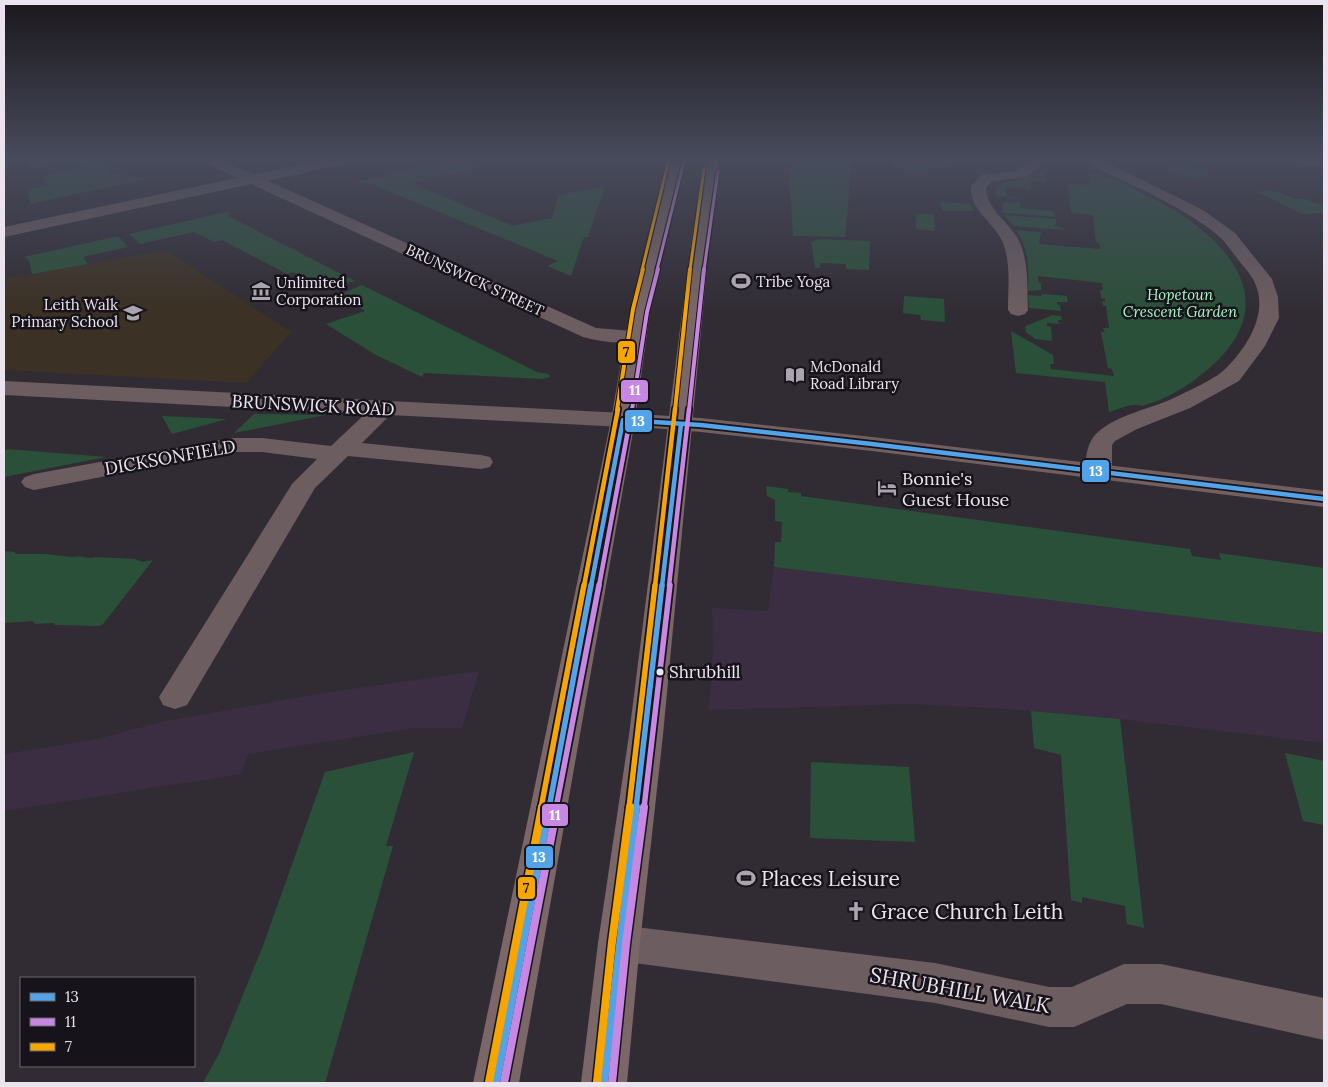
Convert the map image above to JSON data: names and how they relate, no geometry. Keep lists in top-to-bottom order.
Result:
{
  "streets": {
    "street": [
      "BRUNSWICK STREET",
      "BRUNSWICK ROAD",
      "DICKSONFIELD",
      "SHRUBHILL WALK"
    ]
  },
  "parks": ["Hopetoun Crescent Garden"],
  "places": {
    "sports": ["Tribe Yoga", "Places Leisure"],
    "museum": ["Unlimited Corporation"],
    "school or university": ["Leith Walk Primary School"],
    "library": ["McDonald Road Library"],
    "hotel": ["Bonnie's Guest House"],
    "other": ["Shrubhill"],
    "church": ["Grace Church Leith"]
  },
  "lines": ["transit line 11", "transit line 7", "transit line 13"],
  "legend": ["13", "11", "7"]
}
